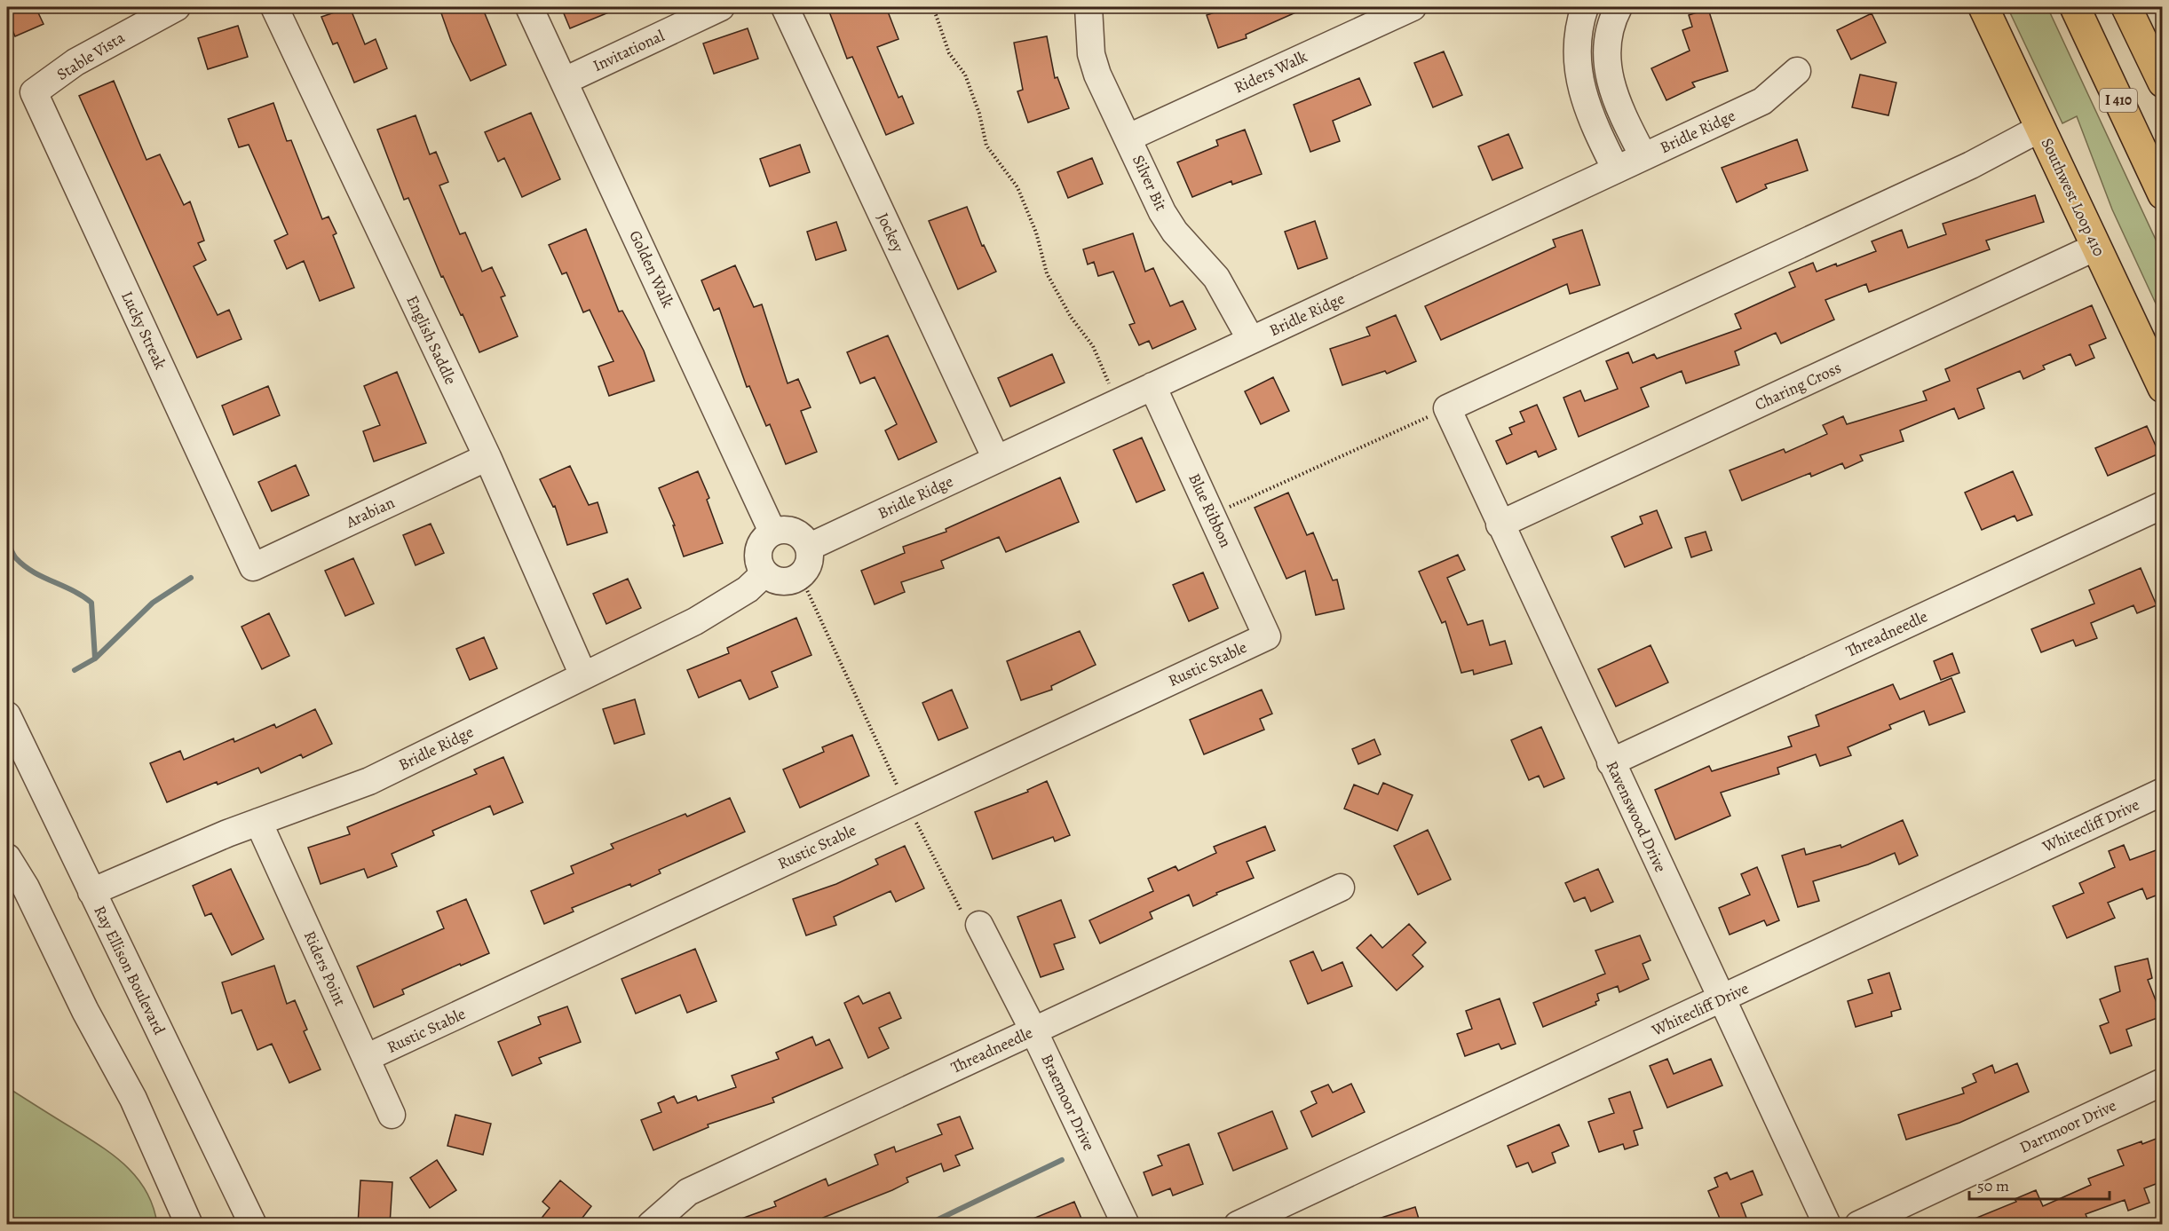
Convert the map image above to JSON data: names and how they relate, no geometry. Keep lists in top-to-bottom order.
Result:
{
  "streets": {
    "main road": ["I 410", "Southwest Loop 410"],
    "street": [
      "Invitational",
      "Stable Vista",
      "Riders Walk",
      "Bridle Ridge",
      "Silver Bit",
      "Jockey",
      "Golden Walk",
      "Lucky Streak",
      "English Saddle",
      "Charing Cross",
      "Blue Ribbon",
      "Arabian",
      "Threadneedle",
      "Rustic Stable",
      "Ravenswood Drive",
      "Whitecliff Drive",
      "Riders Point",
      "Ray Ellison Boulevard",
      "Braemoor Drive",
      "Dartmoor Drive"
    ]
  },
  "crossings": [
    ["Invitational", "Golden Walk"],
    ["Stable Vista", "Lucky Streak"],
    ["Riders Walk", "Silver Bit"],
    ["Bridle Ridge", "Silver Bit"],
    ["Bridle Ridge", "Jockey"],
    ["Bridle Ridge", "Golden Walk"],
    ["Bridle Ridge", "English Saddle"],
    ["Bridle Ridge", "Blue Ribbon"],
    ["Bridle Ridge", "Riders Point"],
    ["Bridle Ridge", "Ray Ellison Boulevard"],
    ["Southwest Loop 410", "Charing Cross"],
    ["Lucky Streak", "Arabian"],
    ["English Saddle", "Arabian"],
    ["Charing Cross", "Ravenswood Drive"],
    ["Blue Ribbon", "Rustic Stable"],
    ["Threadneedle", "Ravenswood Drive"],
    ["Threadneedle", "Braemoor Drive"],
    ["Rustic Stable", "Riders Point"],
    ["Ravenswood Drive", "Whitecliff Drive"]
  ],
  "scale_bar": "50 m"
}
